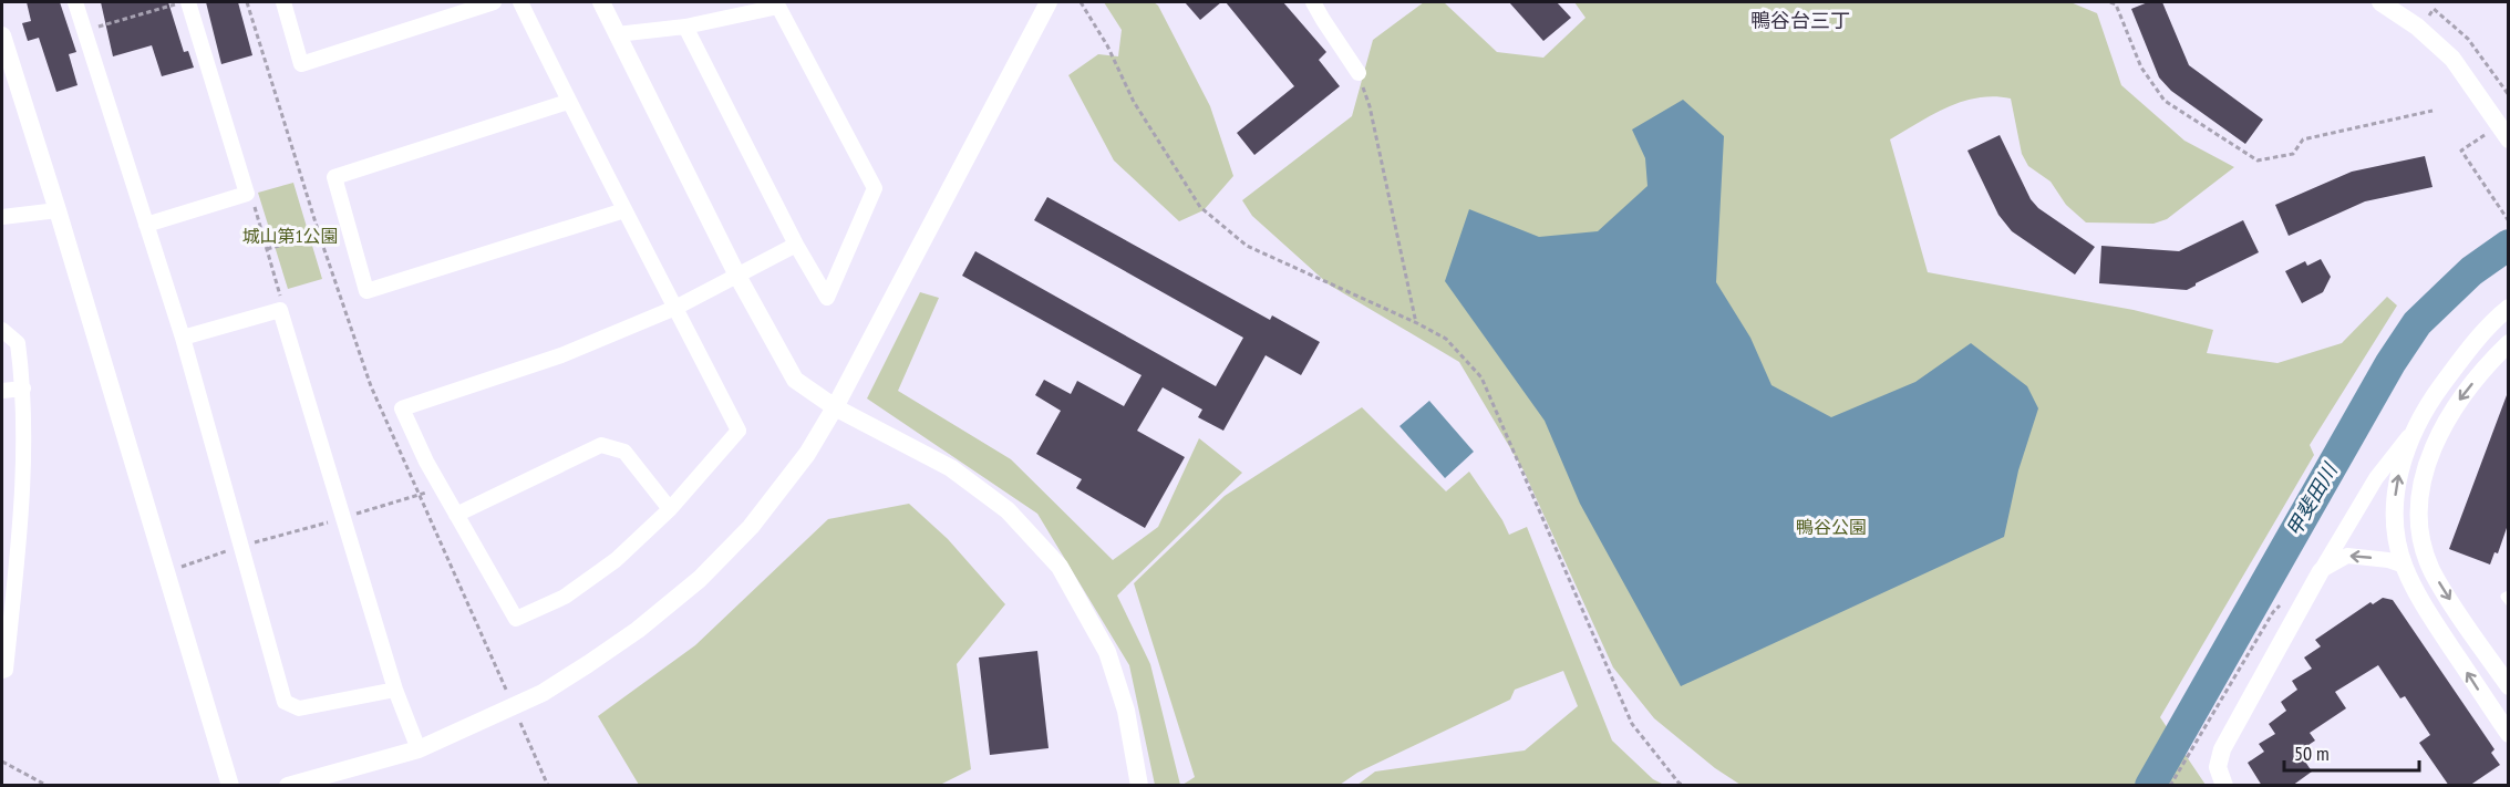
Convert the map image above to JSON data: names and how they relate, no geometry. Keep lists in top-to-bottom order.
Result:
{
  "districts": ["鴨谷台三丁"],
  "water": ["甲斐田川"],
  "parks": ["城山第1公園", "鴨谷公園"],
  "scale_bar": "50 m"
}
